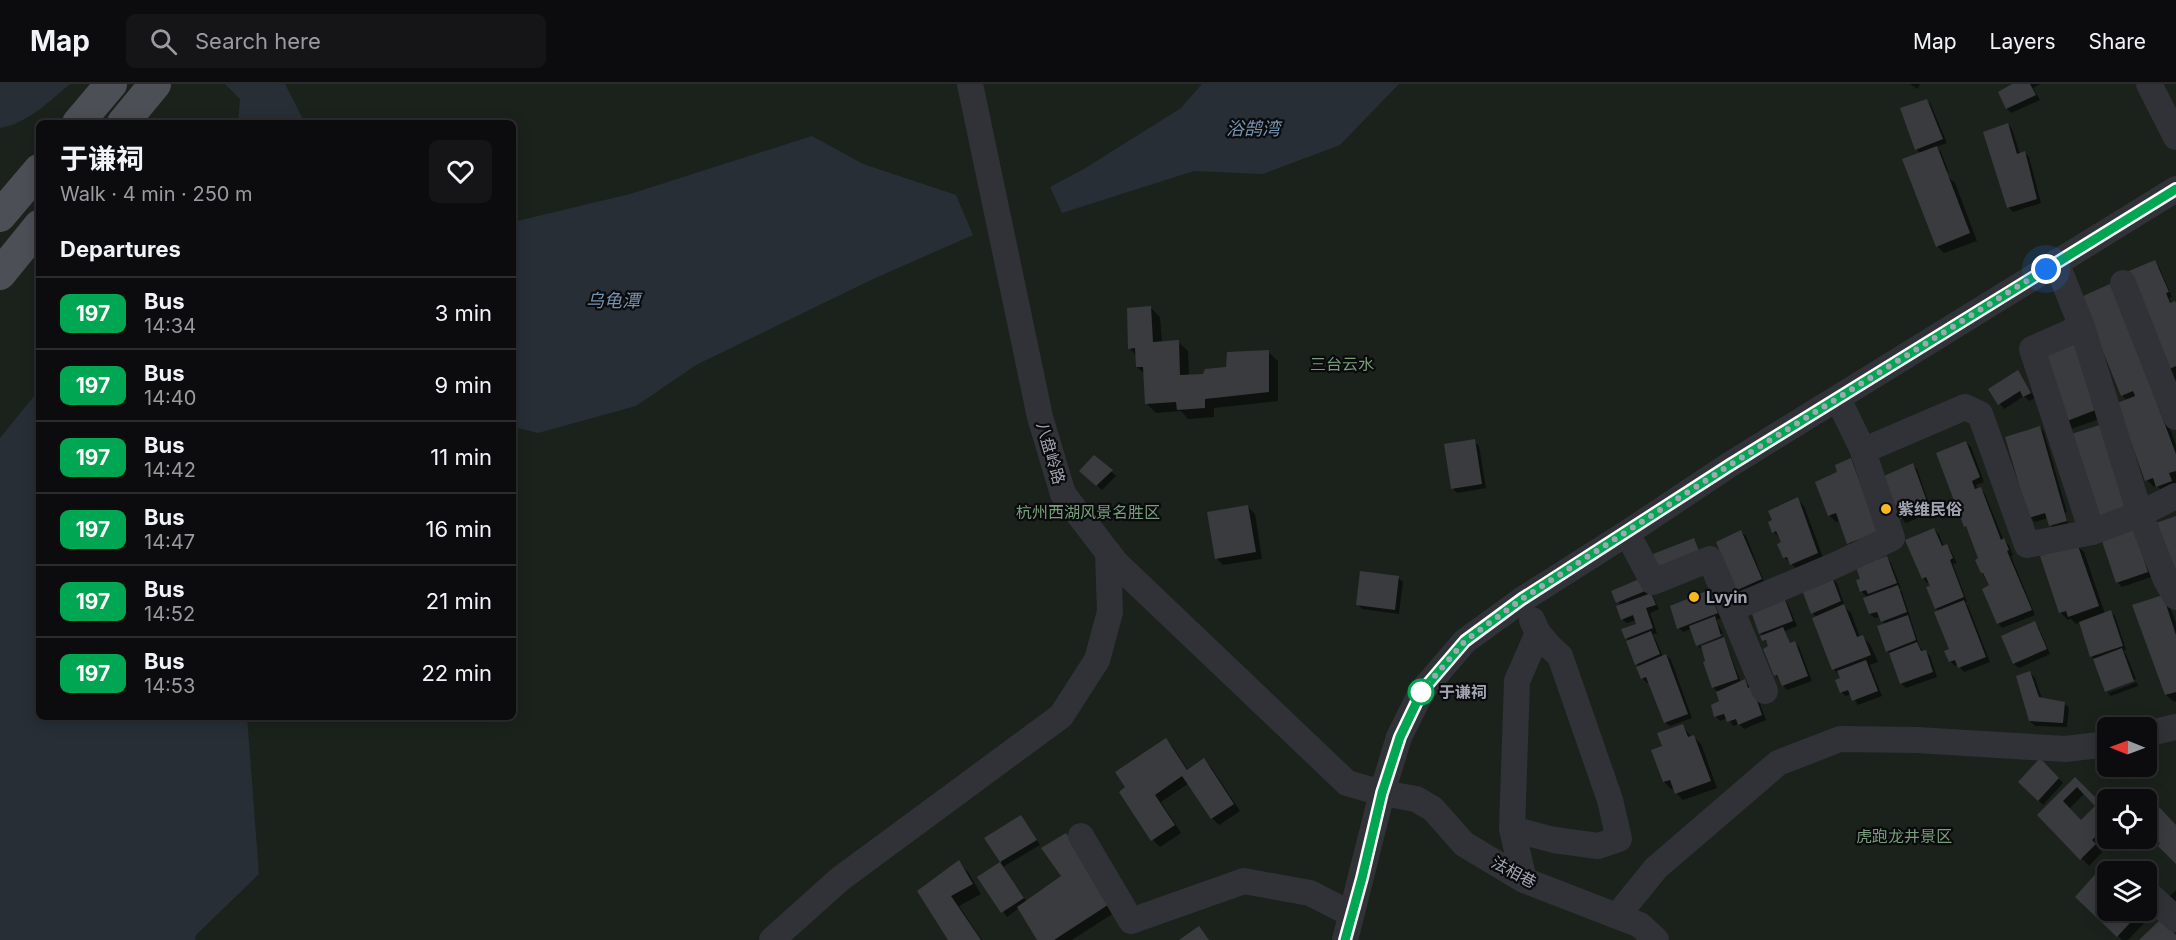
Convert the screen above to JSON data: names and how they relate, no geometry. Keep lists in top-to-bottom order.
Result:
{
  "streets": {
    "street": ["八盘岭路", "法相巷"]
  },
  "crossings": [
    ["八盘岭路", "法相巷"]
  ],
  "water": ["浴鹄湾", "乌龟潭"],
  "parks": ["三台云水", "杭州西湖风景名胜区", "虎跑龙井景区"],
  "places": ["紫维民俗", "Lvyin", "于谦祠"],
  "lines": ["bus line 197"],
  "north": "left",
  "page": {
    "header": "Map",
    "search": "Search here",
    "nav": ["Map", "Layers", "Share"],
    "heading": [
      ["于谦祠", "Walk · 4 min · 250 m"],
      "Departures"
    ],
    "list": [
      {
        "mark": "197",
        "name": "Bus",
        "note": "14:34",
        "value": "3 min"
      },
      {
        "mark": "197",
        "name": "Bus",
        "note": "14:40",
        "value": "9 min"
      },
      {
        "mark": "197",
        "name": "Bus",
        "note": "14:42",
        "value": "11 min"
      },
      {
        "mark": "197",
        "name": "Bus",
        "note": "14:47",
        "value": "16 min"
      },
      {
        "mark": "197",
        "name": "Bus",
        "note": "14:52",
        "value": "21 min"
      },
      {
        "mark": "197",
        "name": "Bus",
        "note": "14:53",
        "value": "22 min"
      }
    ]
  }
}
